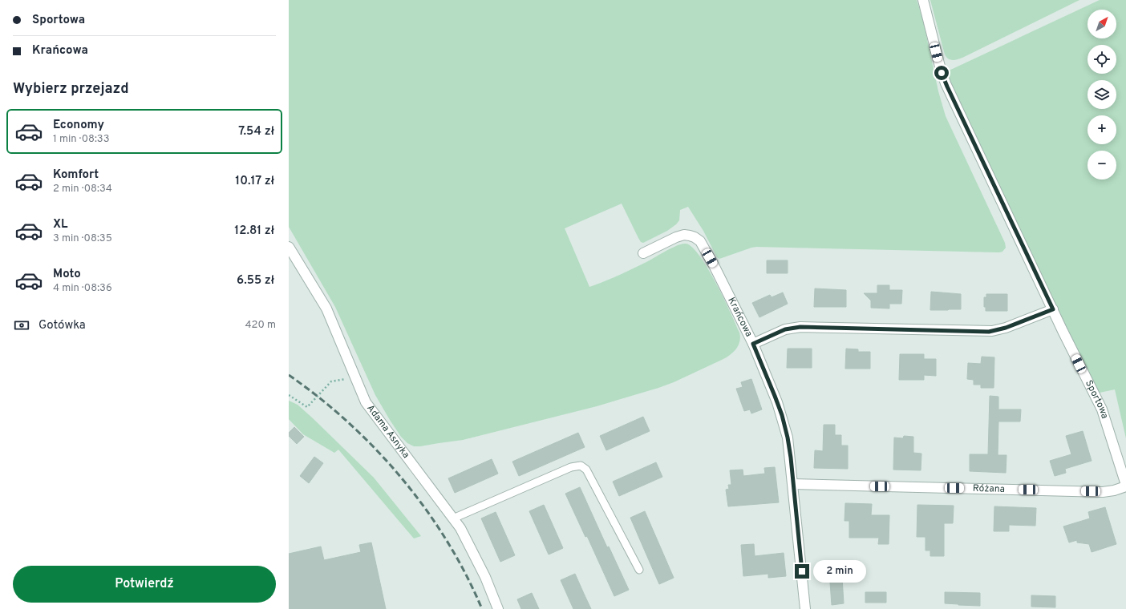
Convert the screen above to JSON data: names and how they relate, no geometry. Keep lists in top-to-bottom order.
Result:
{
  "streets": {
    "street": [
      "Krańcowa",
      "Sportowa",
      "Adama Asnyka",
      "Różana"
    ]
  },
  "crossings": [
    ["Krańcowa", "Różana"],
    ["Sportowa", "Różana"]
  ],
  "north": "top right",
  "page": {
    "banner": ["Sportowa", "Krańcowa"],
    "map_buttons": ["+", "−"],
    "heading": "Wybierz przejazd",
    "list": [
      {
        "name": "Economy",
        "note": "1 min · 08:33",
        "value": "7.54 zł"
      },
      {
        "name": "Komfort",
        "note": "2 min · 08:34",
        "value": "10.17 zł"
      },
      {
        "name": "XL",
        "note": "3 min · 08:35",
        "value": "12.81 zł"
      },
      {
        "name": "Moto",
        "note": "4 min · 08:36",
        "value": "6.55 zł"
      }
    ],
    "pay": ["Gotówka", "420 m"],
    "buttons": "Potwierdź",
    "bubble": "2 min"
  }
}
